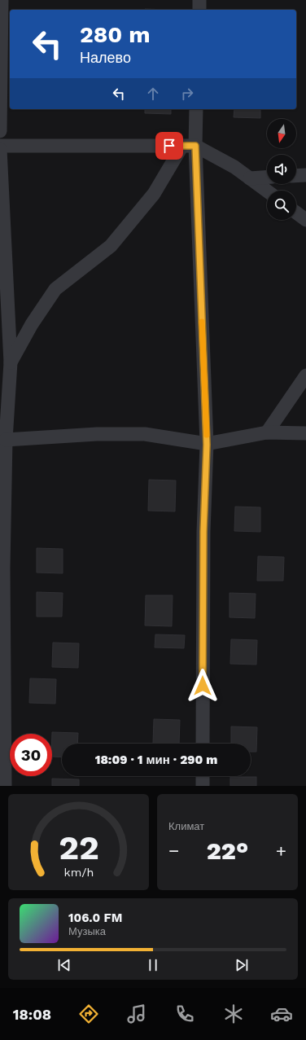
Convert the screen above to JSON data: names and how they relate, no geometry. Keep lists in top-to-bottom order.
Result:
{
  "north": "bottom",
  "page": {
    "turn": ["280 m", "Налево"],
    "limit": "30",
    "trip": "18:09 · 1 мин · 290 m",
    "tile": "Климат",
    "heat": ["−", "22°", "+"],
    "song": ["106.0 FM", "Музыка"],
    "tabs": "18:08",
    "gauge": ["22", "km/h"]
  }
}
